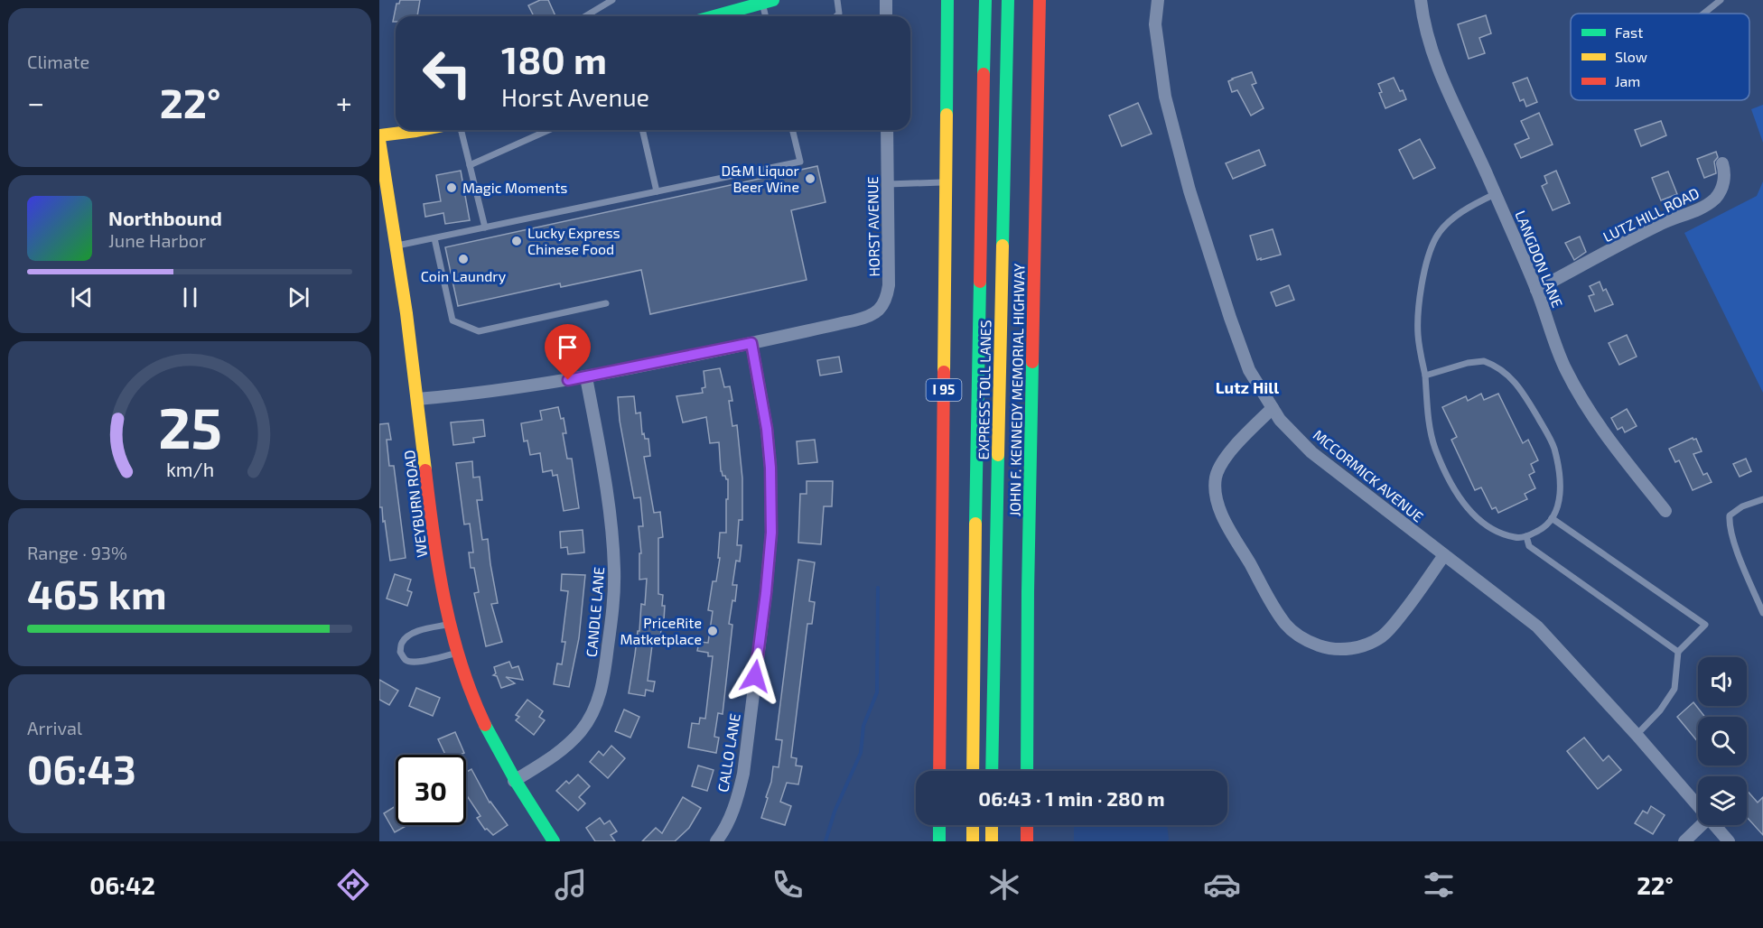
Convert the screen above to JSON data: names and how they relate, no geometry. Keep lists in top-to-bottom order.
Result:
{
  "streets": {
    "main road": [
      "I 95",
      "EXPRESS TOLL LANES",
      "JOHN F. KENNEDY MEMORIAL HIGHWAY",
      "WEYBURN ROAD"
    ],
    "street": [
      "LUTZ HILL ROAD",
      "HORST AVENUE",
      "LANGDON LANE",
      "MCCORMICK AVENUE",
      "CANDLE LANE",
      "CALLO LANE"
    ]
  },
  "crossings": [
    ["LUTZ HILL ROAD", "LANGDON LANE"],
    ["HORST AVENUE", "WEYBURN ROAD"],
    ["HORST AVENUE", "CANDLE LANE"],
    ["HORST AVENUE", "CALLO LANE"],
    ["WEYBURN ROAD", "CANDLE LANE"]
  ],
  "districts": ["Lutz Hill"],
  "places": [
    "D&M Liquor Beer Wine",
    "Magic Moments",
    "Lucky Express Chinese Food",
    "Coin Laundry",
    "PriceRite Matketplace"
  ],
  "legend": ["Fast", "Slow", "Jam"],
  "page": {
    "tile": [
      "Climate",
      ["Range · 93%", "465 km"],
      ["Arrival", "06:43"]
    ],
    "turn": ["180 m", "Horst Avenue"],
    "heat": ["−", "22°", "+"],
    "song": ["Northbound", "June Harbor"],
    "limit": "30",
    "trip": "06:43 · 1 min · 280 m",
    "tabs": ["06:42", "22°"],
    "gauge": ["25", "km/h"]
  }
}
